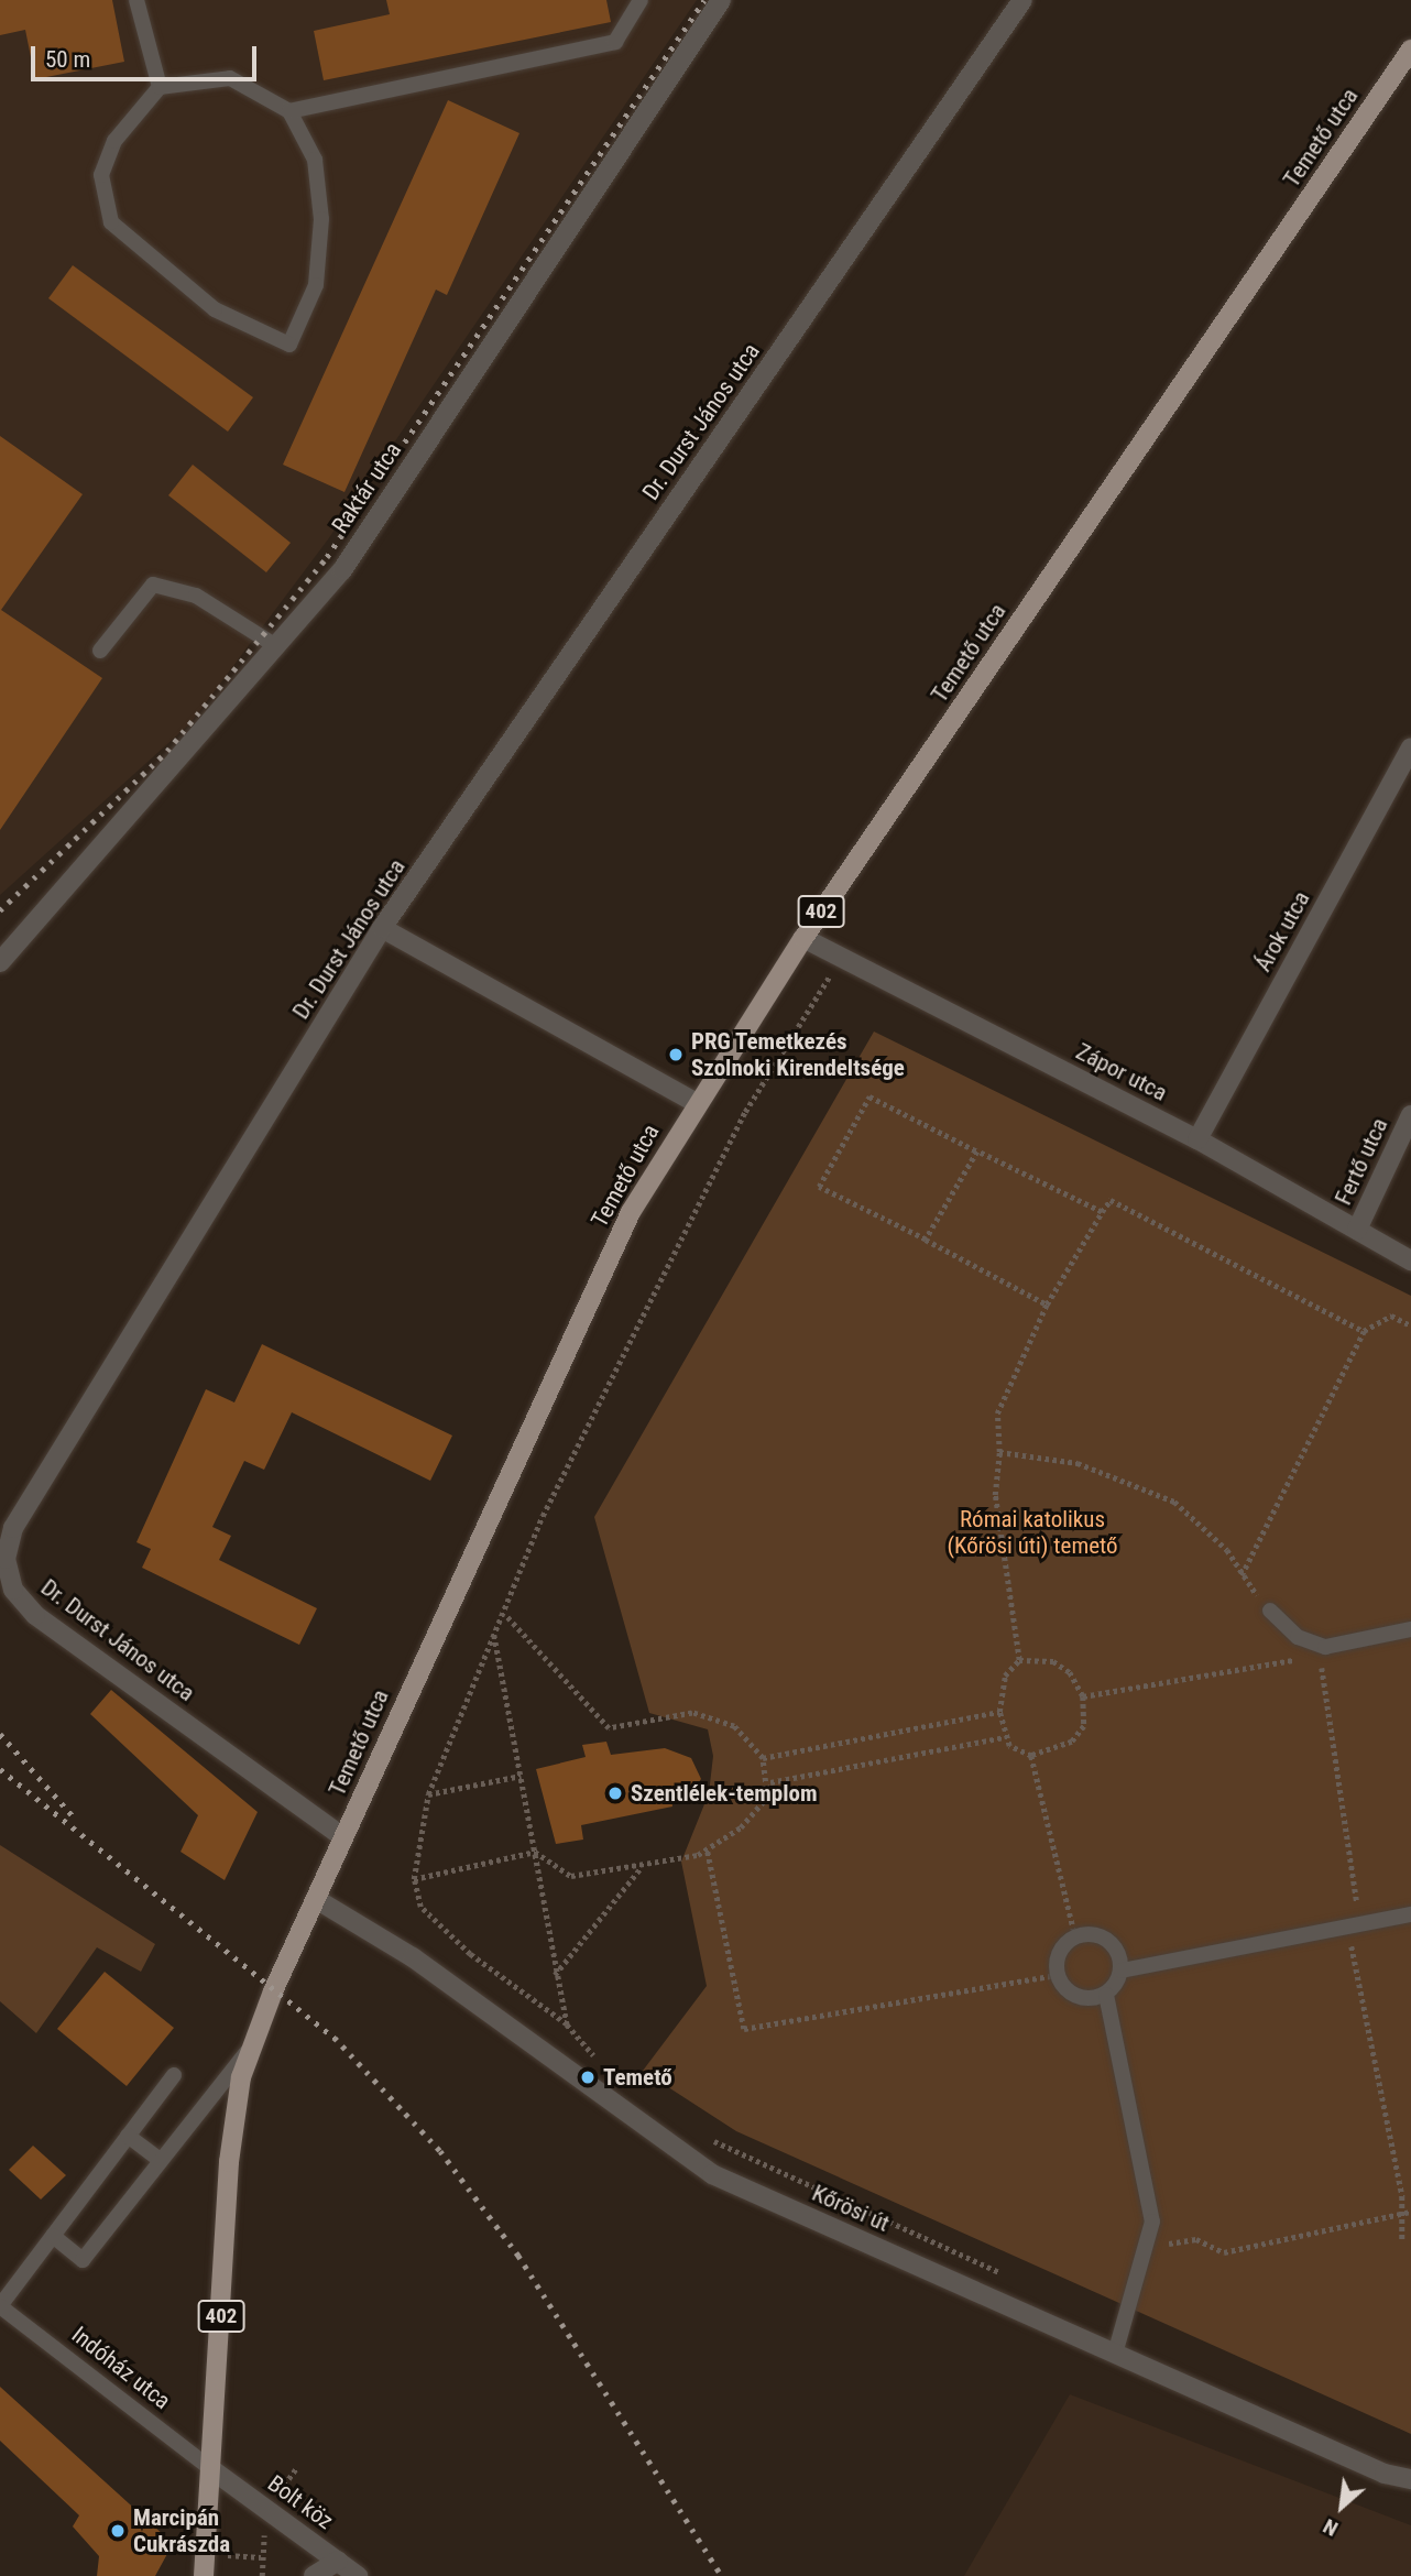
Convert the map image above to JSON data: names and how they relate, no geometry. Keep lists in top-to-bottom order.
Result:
{
  "streets": {
    "main road": ["Temető utca", "402"],
    "street": [
      "Dr. Durst János utca",
      "Raktár utca",
      "Árok utca",
      "Zápor utca",
      "Fertő utca",
      "Kőrösi út",
      "Bolt köz"
    ],
    "lane": ["Indóház utca"]
  },
  "crossings": [
    ["Temető utca", "Dr. Durst János utca"],
    ["Temető utca", "402"],
    ["Temető utca", "Zápor utca"],
    ["Temető utca", "Kőrösi út"],
    ["Temető utca", "Indóház utca"],
    ["Temető utca", "Bolt köz"],
    ["402", "Indóház utca"],
    ["402", "Bolt köz"],
    ["Árok utca", "Zápor utca"],
    ["Zápor utca", "Fertő utca"],
    ["Indóház utca", "Bolt köz"]
  ],
  "parks": ["Római katolikus (Kőrösi úti) temető"],
  "places": [
    "PRG Temetkezés Szolnoki Kirendeltsége",
    "Szentlélek-templom",
    "Temető",
    "Marcipán Cukrászda"
  ],
  "scale_bar": "50 m",
  "north": "bottom left"
}
